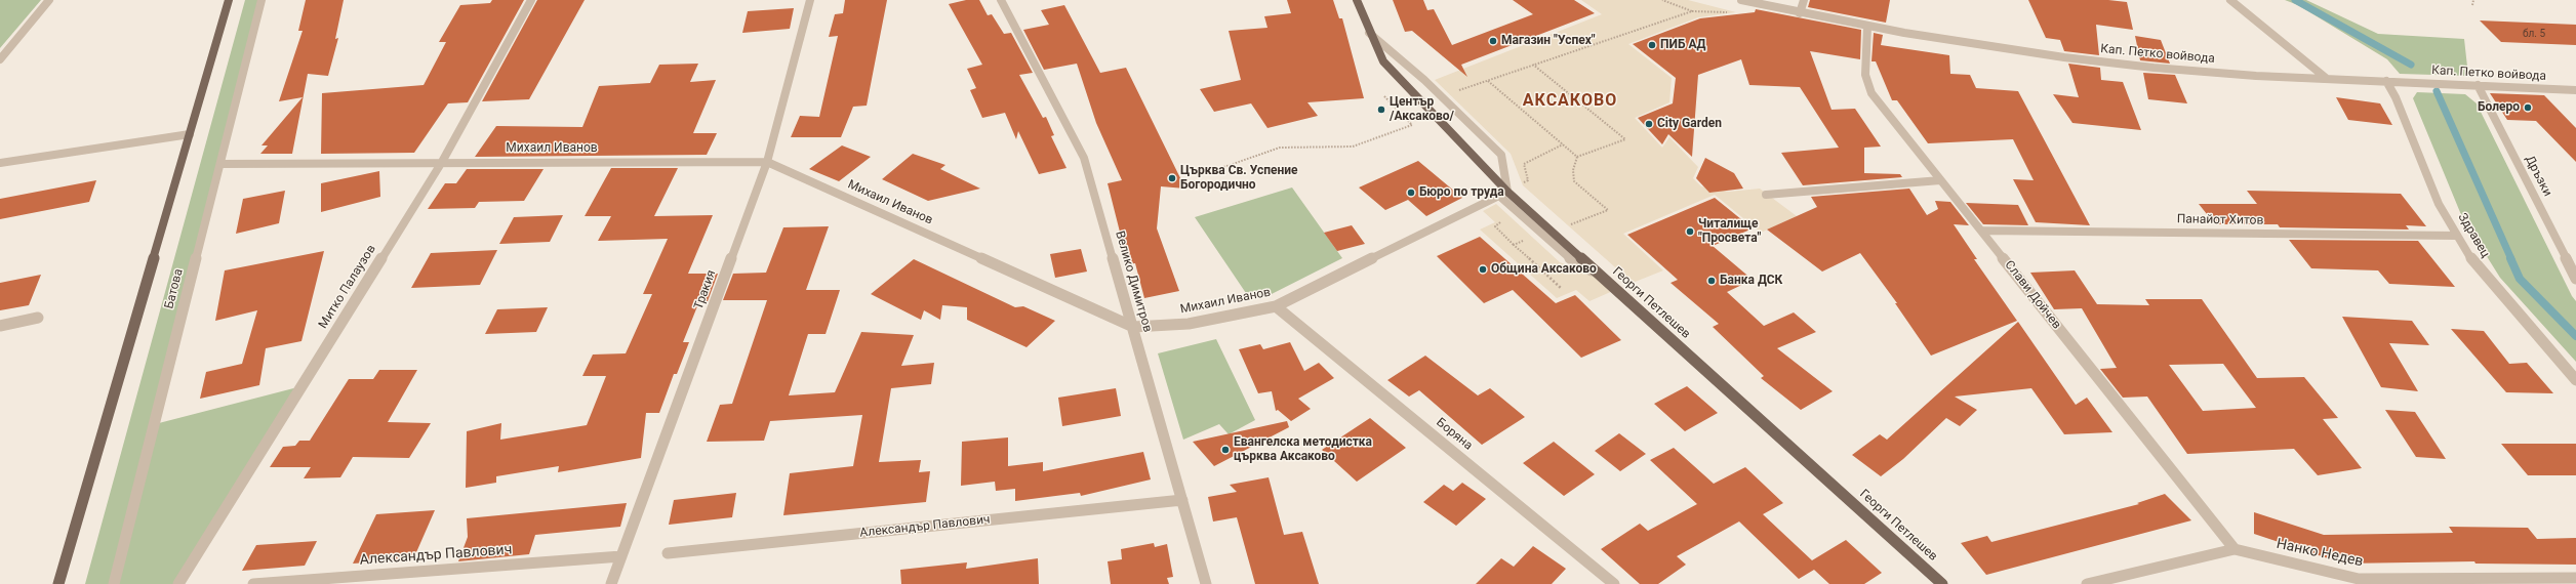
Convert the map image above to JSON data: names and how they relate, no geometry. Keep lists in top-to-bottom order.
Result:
{
  "streets": {
    "main road": ["Георги Петлешев"],
    "street": [
      "Кап. Петко войвода",
      "Михаил Иванов",
      "Дръзки",
      "Панайот Хитов",
      "Здравец",
      "Велико Димитров",
      "Митко Палаузов",
      "Батова",
      "Тракия",
      "Слави Дойчев",
      "Боряна",
      "Александър Павлович",
      "Нанко Недев"
    ]
  },
  "crossings": [
    ["Кап. Петко войвода", "Дръзки"],
    ["Кап. Петко войвода", "Здравец"],
    ["Кап. Петко войвода", "Слави Дойчев"],
    ["Михаил Иванов", "Велико Димитров"],
    ["Михаил Иванов", "Митко Палаузов"],
    ["Михаил Иванов", "Батова"],
    ["Михаил Иванов", "Тракия"],
    ["Михаил Иванов", "Георги Петлешев"],
    ["Михаил Иванов", "Боряна"],
    ["Панайот Хитов", "Здравец"],
    ["Панайот Хитов", "Слави Дойчев"],
    ["Велико Димитров", "Александър Павлович"],
    ["Тракия", "Александър Павлович"],
    ["Слави Дойчев", "Нанко Недев"]
  ],
  "districts": ["АКСАКОВО"],
  "places": [
    "Магазин \"Успех\"",
    "ПИБ АД",
    "Болеро",
    "Център /Аксаково/",
    "City Garden",
    "Църква Св. Успение Богородично",
    "Бюро по труда",
    "Читалище \"Просвета\"",
    "Община Аксаково",
    "Банка ДСК",
    "Евангелска методистка църква Аксаково"
  ],
  "house_numbers": ["бл. 5"]
}
